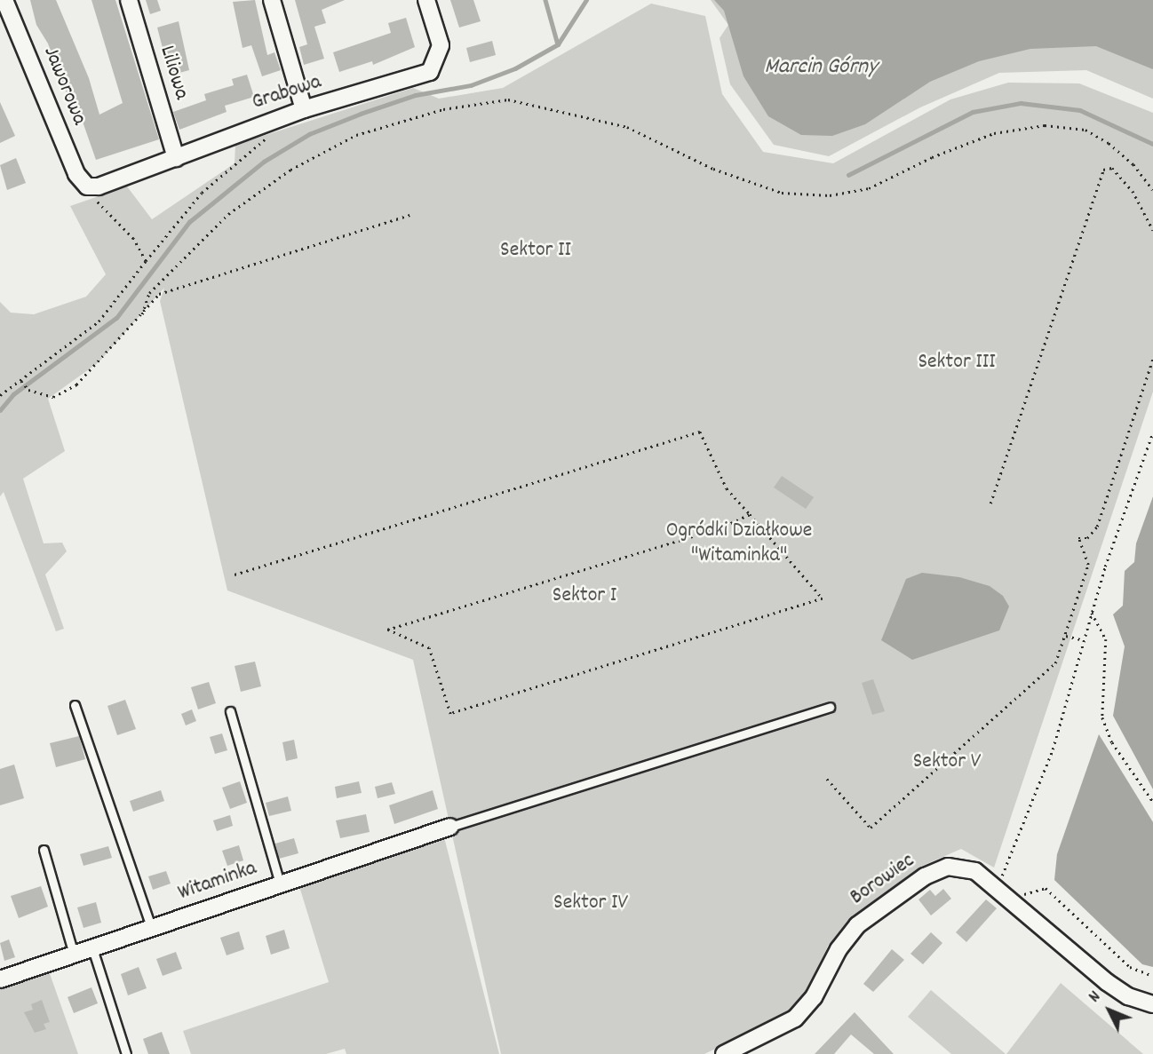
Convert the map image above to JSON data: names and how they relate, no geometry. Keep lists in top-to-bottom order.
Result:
{
  "streets": {
    "street": [
      "Liliowa",
      "Jaworowa",
      "Grabowa",
      "Borowiec",
      "Witaminka"
    ]
  },
  "crossings": [
    ["Liliowa", "Grabowa"],
    ["Jaworowa", "Grabowa"]
  ],
  "water": ["Marcin Górny"],
  "parks": [
    "Sektor II",
    "Sektor III",
    "Ogródki Działkowe \"Witaminka\"",
    "Sektor I",
    "Sektor V",
    "Sektor IV"
  ],
  "north": "top left"
}
